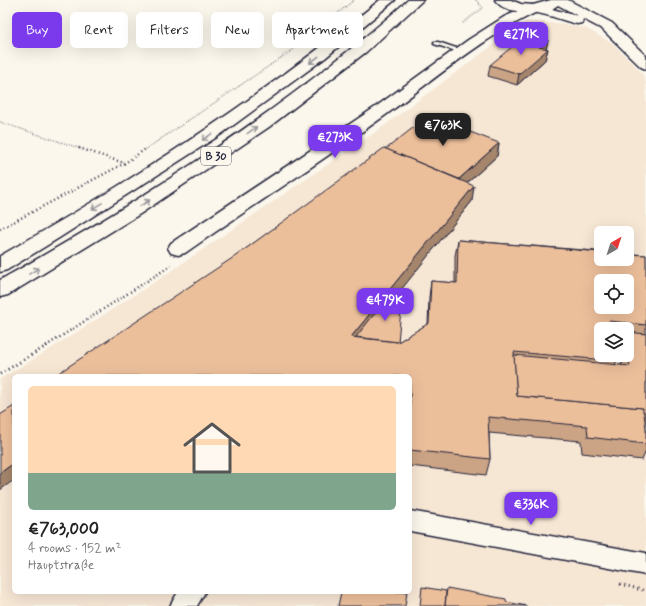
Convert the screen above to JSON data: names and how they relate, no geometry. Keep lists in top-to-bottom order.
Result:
{
  "streets": {
    "main road": ["B 30"]
  },
  "north": "top right",
  "page": {
    "chip": [
      "Buy",
      "Rent",
      "Filters",
      "New",
      "Apartment"
    ],
    "price": [
      "€271K",
      "€763K",
      "€273K",
      "€479K",
      "€336K"
    ],
    "list": [
      {
        "name": "€763,000",
        "note": "4 rooms · 152 m² · Hauptstraße"
      }
    ]
  }
}
